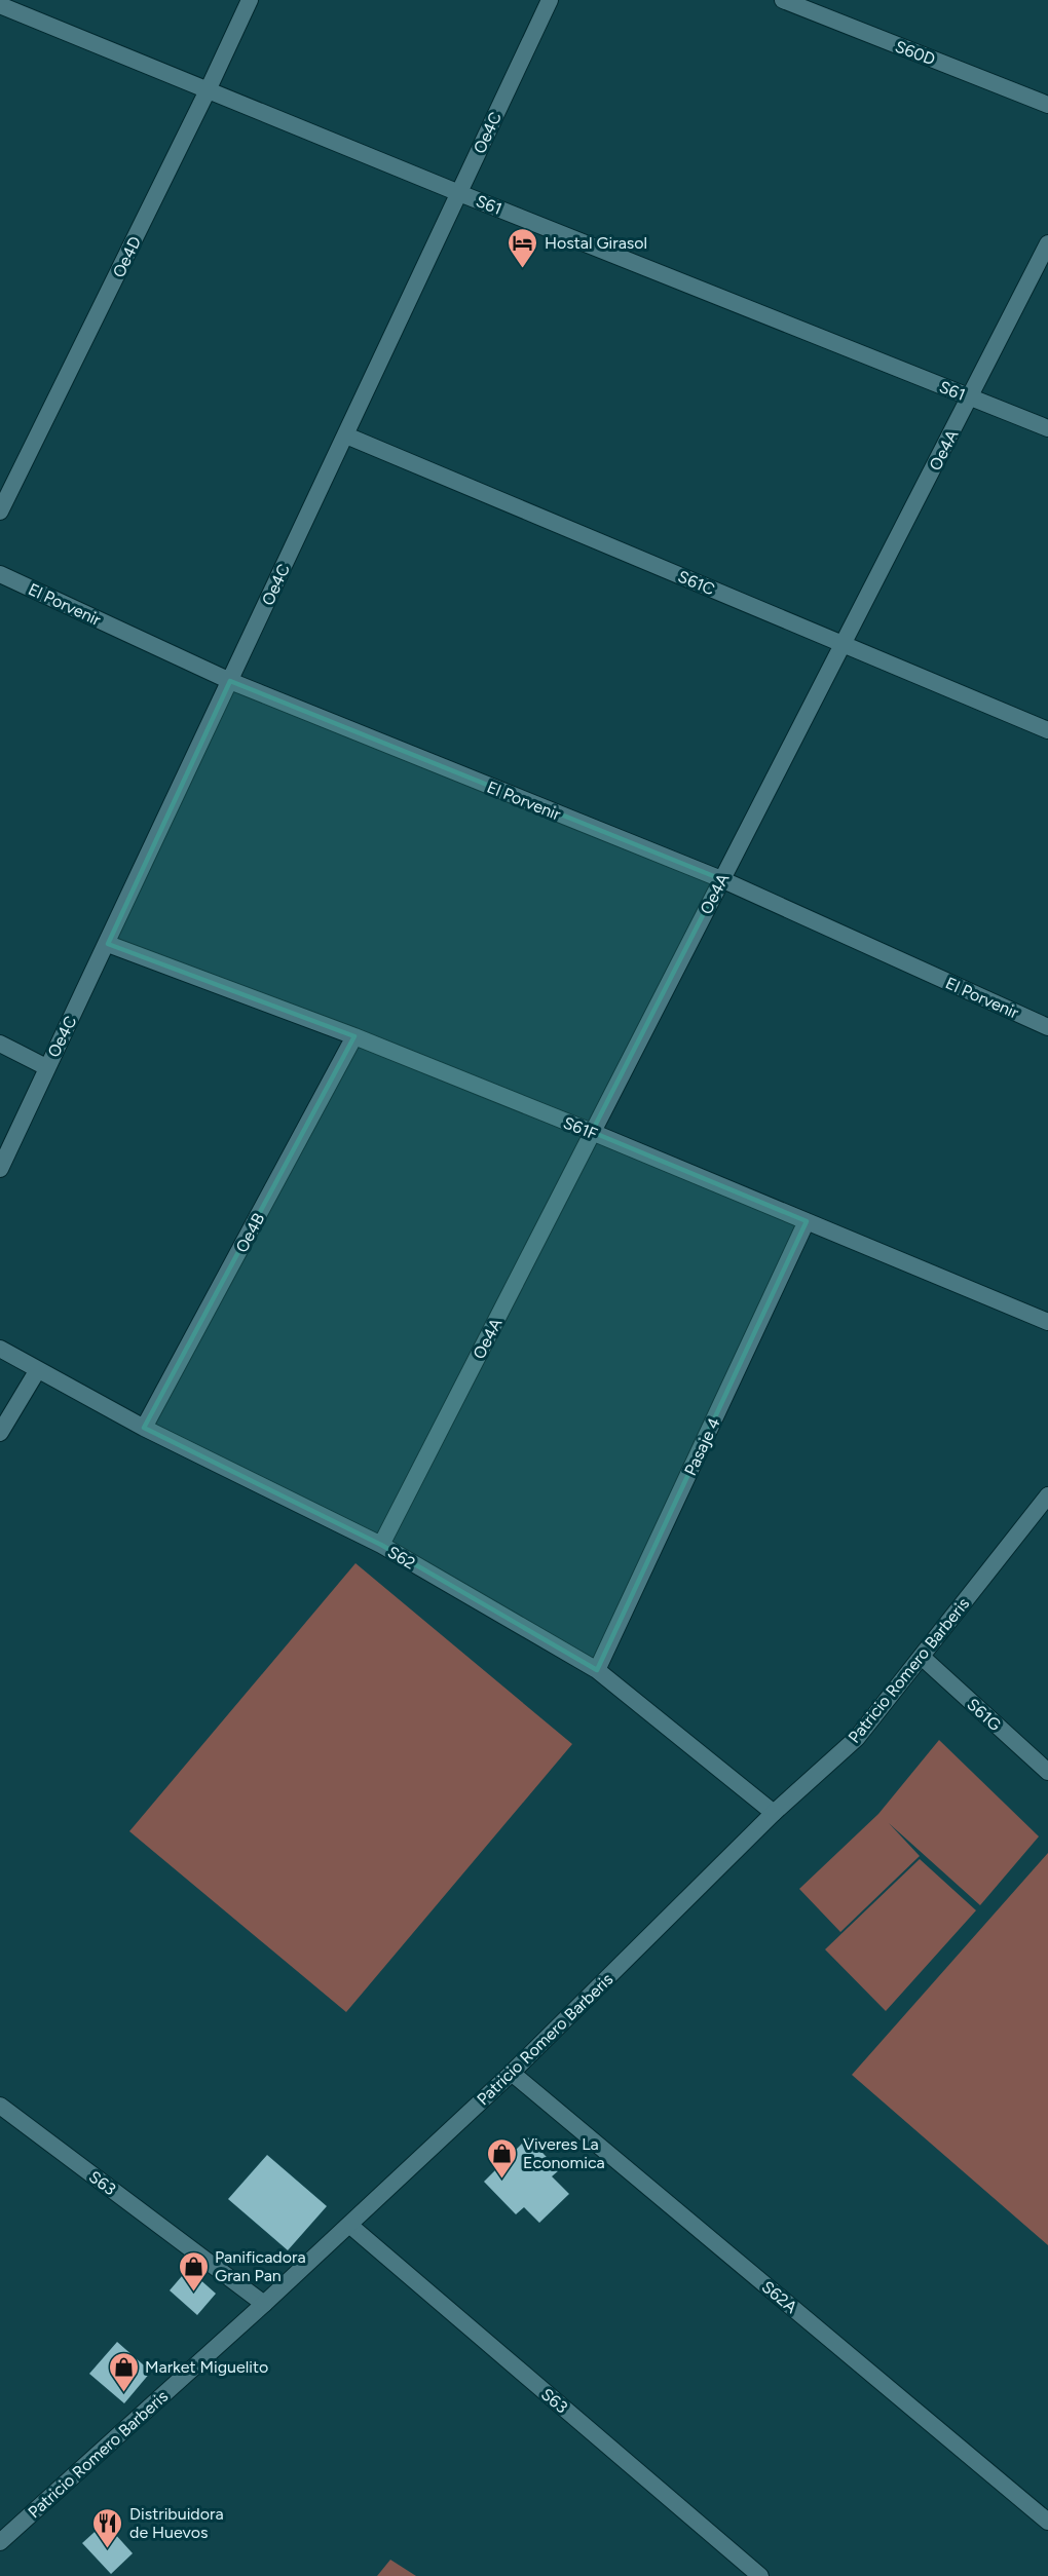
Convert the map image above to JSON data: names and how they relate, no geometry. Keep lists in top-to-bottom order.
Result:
{
  "streets": {
    "street": [
      "S60D",
      "Oe4C",
      "S61",
      "Oe4D",
      "Oe4A",
      "S61C",
      "El Porvenir",
      "S61F",
      "Oe4B",
      "Pasaje 4",
      "S62",
      "Patricio Romero Barberis",
      "S61G",
      "S63",
      "S62A"
    ]
  },
  "crossings": [
    ["Oe4C", "S61"],
    ["Oe4C", "S61C"],
    ["Oe4C", "El Porvenir"],
    ["Oe4C", "S61F"],
    ["S61", "Oe4D"],
    ["S61", "Oe4A"],
    ["Oe4A", "S61C"],
    ["Oe4A", "El Porvenir"],
    ["Oe4A", "S61F"],
    ["Oe4A", "S62"],
    ["S61F", "Oe4B"],
    ["S61F", "Pasaje 4"],
    ["Oe4B", "S62"],
    ["Pasaje 4", "S62"],
    ["S62", "Patricio Romero Barberis"],
    ["Patricio Romero Barberis", "S61G"],
    ["Patricio Romero Barberis", "S63"],
    ["Patricio Romero Barberis", "S62A"]
  ],
  "places": {
    "hotel": ["Hostal Girasol"],
    "shop": ["Viveres La Economica", "Panificadora Gran Pan", "Market Miguelito"],
    "restaurant": ["Distribuidora de Huevos"]
  }
}
